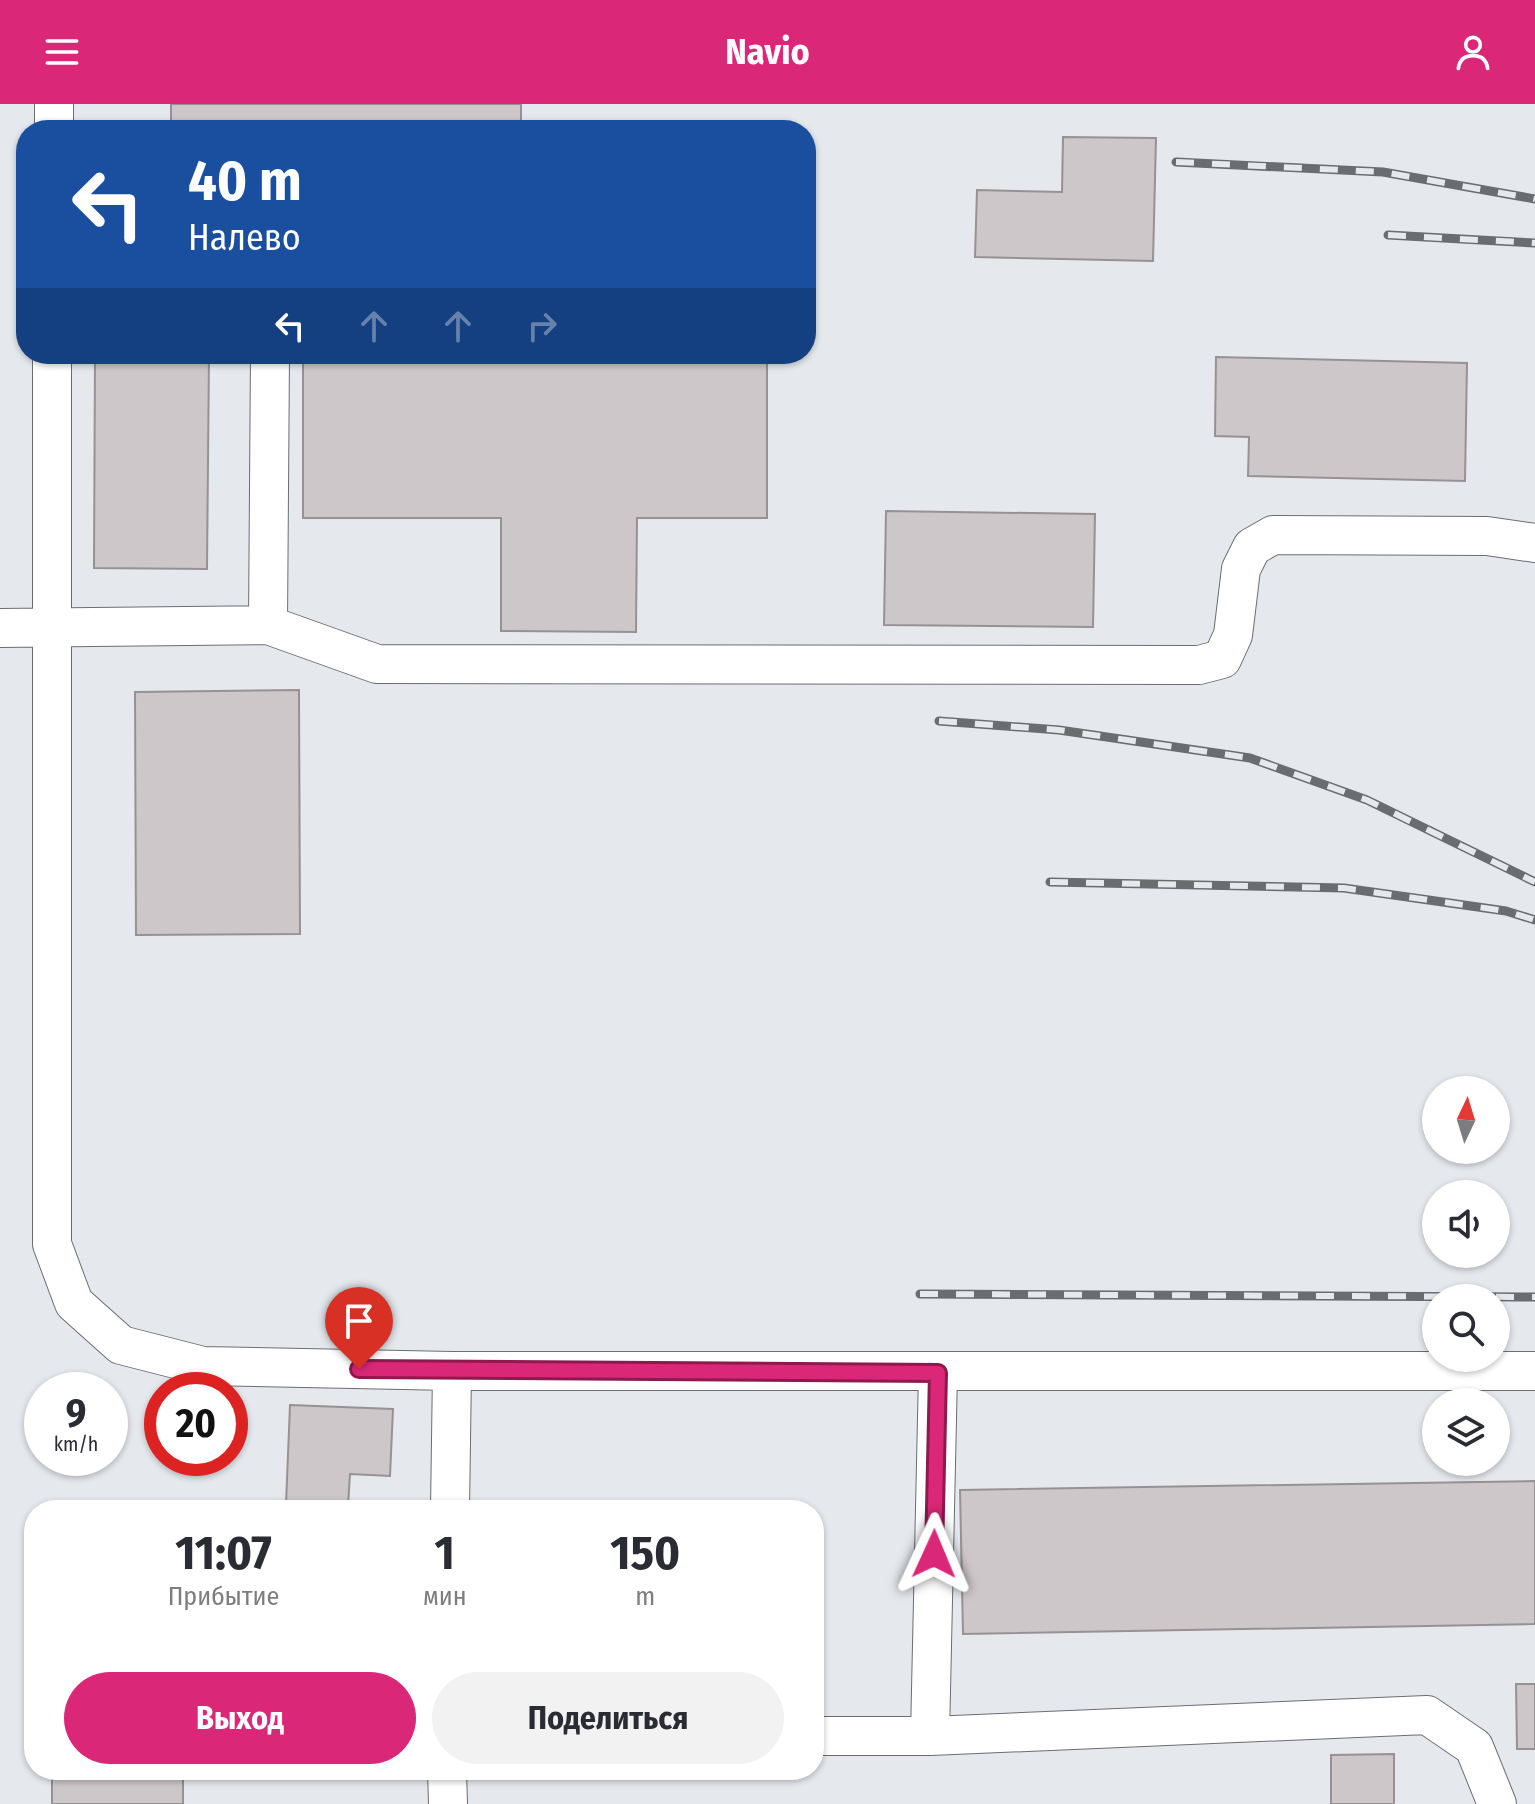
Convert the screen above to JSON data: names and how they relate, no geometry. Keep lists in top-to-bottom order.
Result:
{
  "north": "top",
  "page": {
    "header": "Navio",
    "turn": ["40 m", "Налево"],
    "speed": "9 km/h",
    "limit": "20",
    "eta": [
      "11:07",
      "Прибытие",
      "1",
      "мин",
      "150",
      "m"
    ],
    "buttons": ["Выход", "Поделиться"]
  }
}
